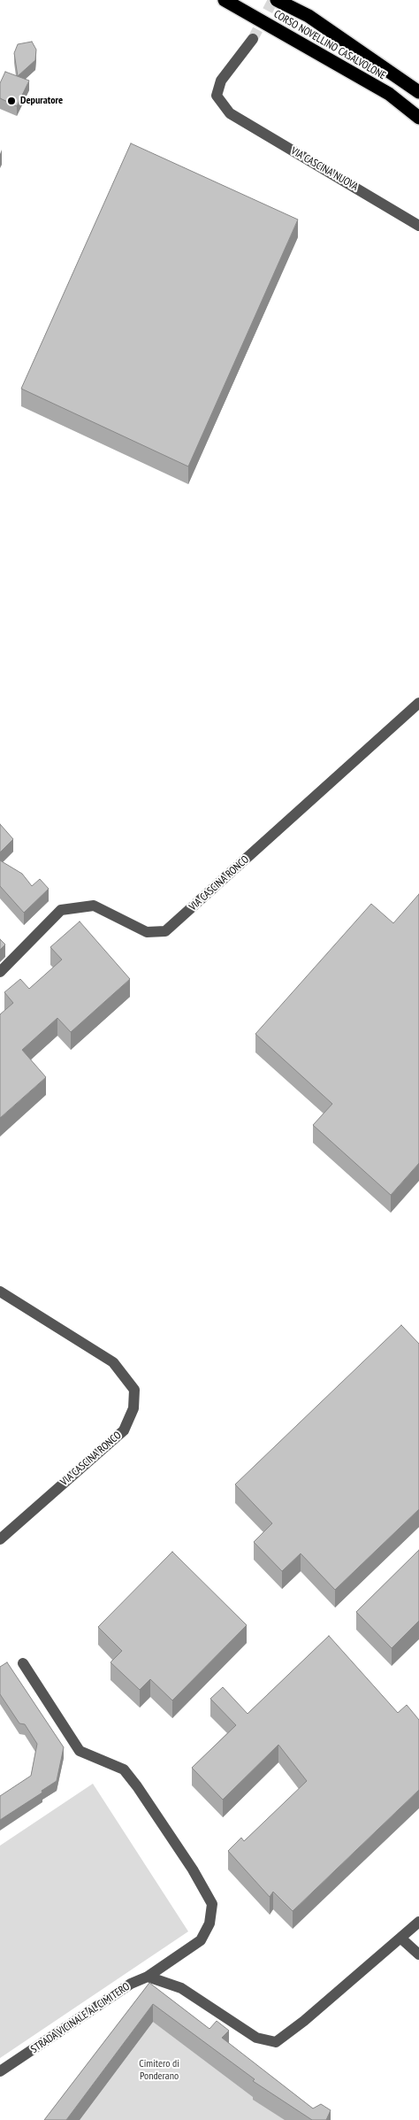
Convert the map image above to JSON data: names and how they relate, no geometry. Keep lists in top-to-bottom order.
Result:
{
  "streets": {
    "highway": ["CORSO NOVELLINO CASALVOLONE"],
    "street": ["VIA CASCINA NUOVA", "VIA CASCINA RONCO", "STRADA VICINALE AL CIMITERO"]
  },
  "parks": ["Cimitero di Ponderano"],
  "places": ["Depuratore"]
}
